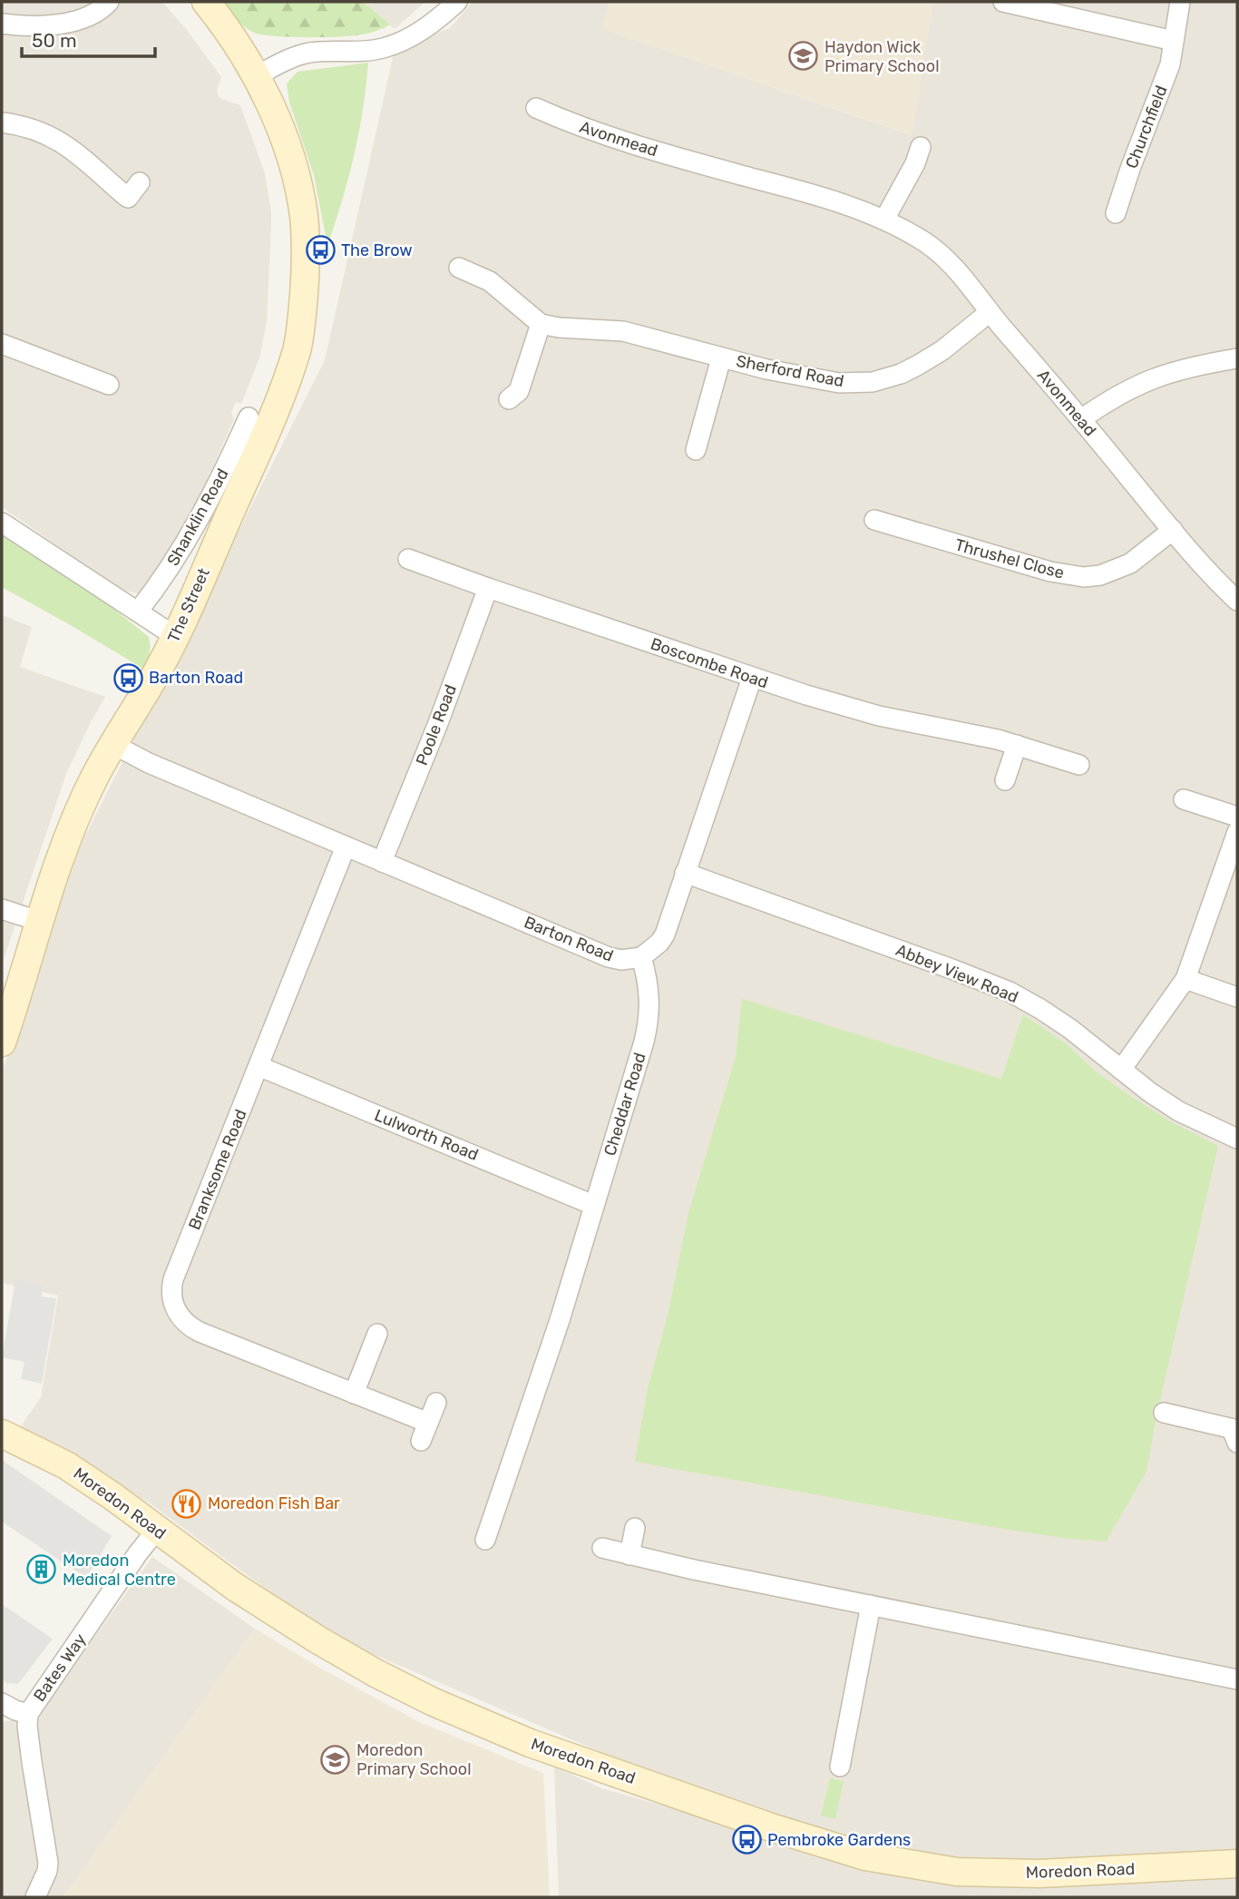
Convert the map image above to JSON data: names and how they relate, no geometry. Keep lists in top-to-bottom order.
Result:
{
  "streets": {
    "street": [
      "Churchfield",
      "Avonmead",
      "Sherford Road",
      "Shanklin Road",
      "Thrushel Close",
      "The Street",
      "Boscombe Road",
      "Poole Road",
      "Barton Road",
      "Abbey View Road",
      "Cheddar Road",
      "Lulworth Road",
      "Branksome Road",
      "Moredon Road",
      "Bates Way"
    ]
  },
  "crossings": [
    ["Avonmead", "Sherford Road"],
    ["Avonmead", "Thrushel Close"],
    ["The Street", "Barton Road"],
    ["Boscombe Road", "Poole Road"],
    ["Poole Road", "Barton Road"],
    ["Barton Road", "Cheddar Road"],
    ["Barton Road", "Branksome Road"],
    ["Cheddar Road", "Lulworth Road"],
    ["Lulworth Road", "Branksome Road"],
    ["Moredon Road", "Bates Way"]
  ],
  "places": {
    "school or university": ["Haydon Wick Primary School", "Moredon Primary School"],
    "bus stop": ["The Brow", "Barton Road", "Pembroke Gardens"],
    "restaurant": ["Moredon Fish Bar"],
    "building": ["Moredon Medical Centre"]
  },
  "scale_bar": "50 m"
}
